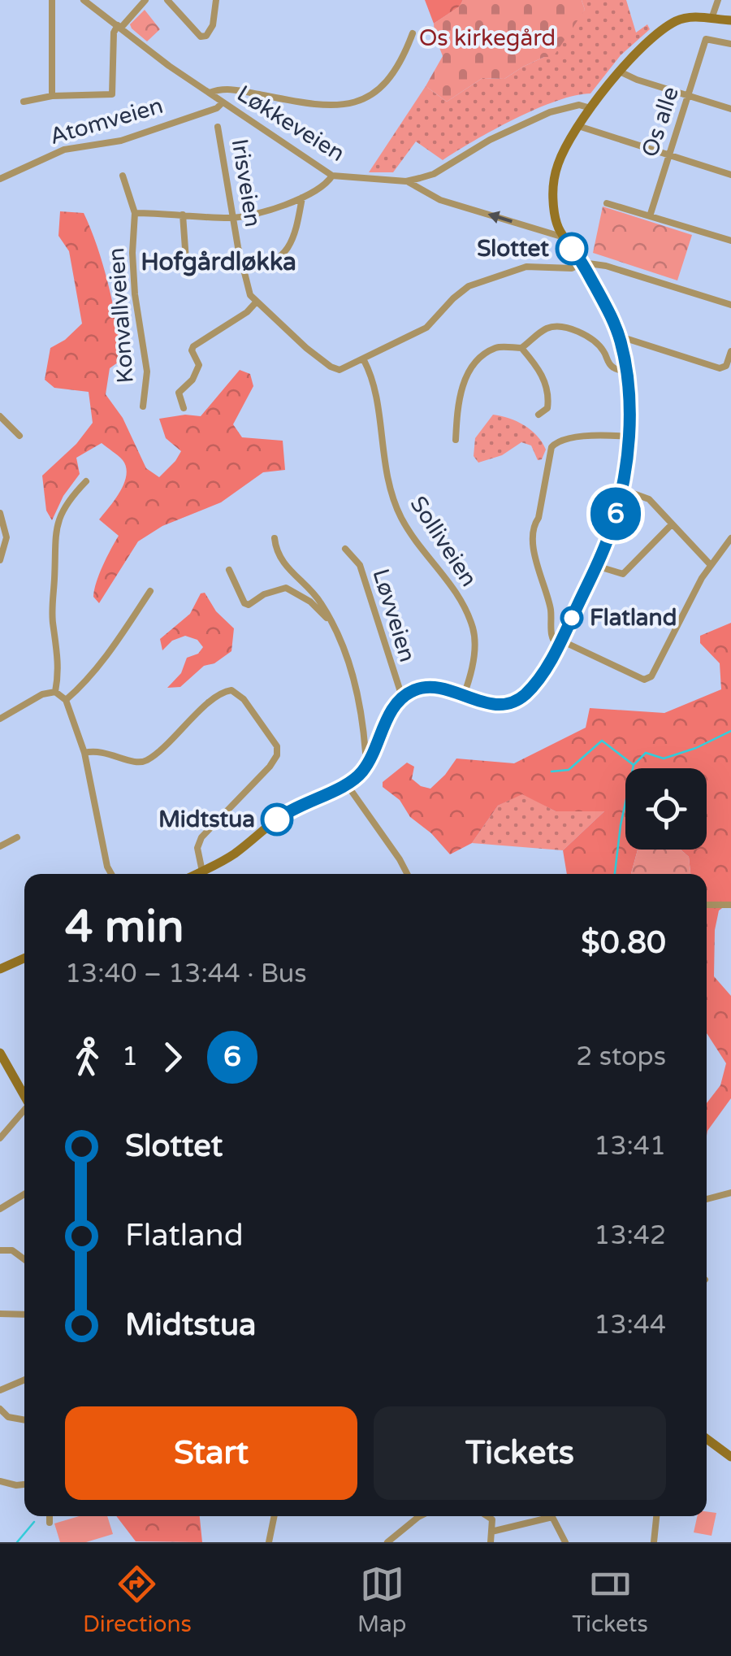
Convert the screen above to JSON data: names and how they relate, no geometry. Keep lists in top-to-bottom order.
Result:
{
  "streets": {
    "street": [
      "Atomveien",
      "Os alle",
      "Løkkeveien",
      "Irisveien",
      "Konvallveien",
      "Solliveien",
      "Løvveien"
    ]
  },
  "crossings": [
    ["Atomveien", "Løkkeveien"],
    ["Irisveien", "Solliveien"]
  ],
  "districts": ["Hofgårdløkka"],
  "parks": ["Os kirkegård"],
  "places": ["Slottet", "Flatland", "Midtstua"],
  "lines": ["bus line 6"],
  "page": {
    "on_map": "6",
    "heading": ["4 min", "13:40 – 13:44 · Bus", "$0.80"],
    "legs": ["1", "6", "2 stops"],
    "list": [
      {
        "name": "Slottet",
        "value": "13:41"
      },
      {
        "name": "Flatland",
        "value": "13:42"
      },
      {
        "name": "Midtstua",
        "value": "13:44"
      }
    ],
    "buttons": ["Start", "Tickets"],
    "tabs": ["Directions", "Map", "Tickets"]
  }
}
